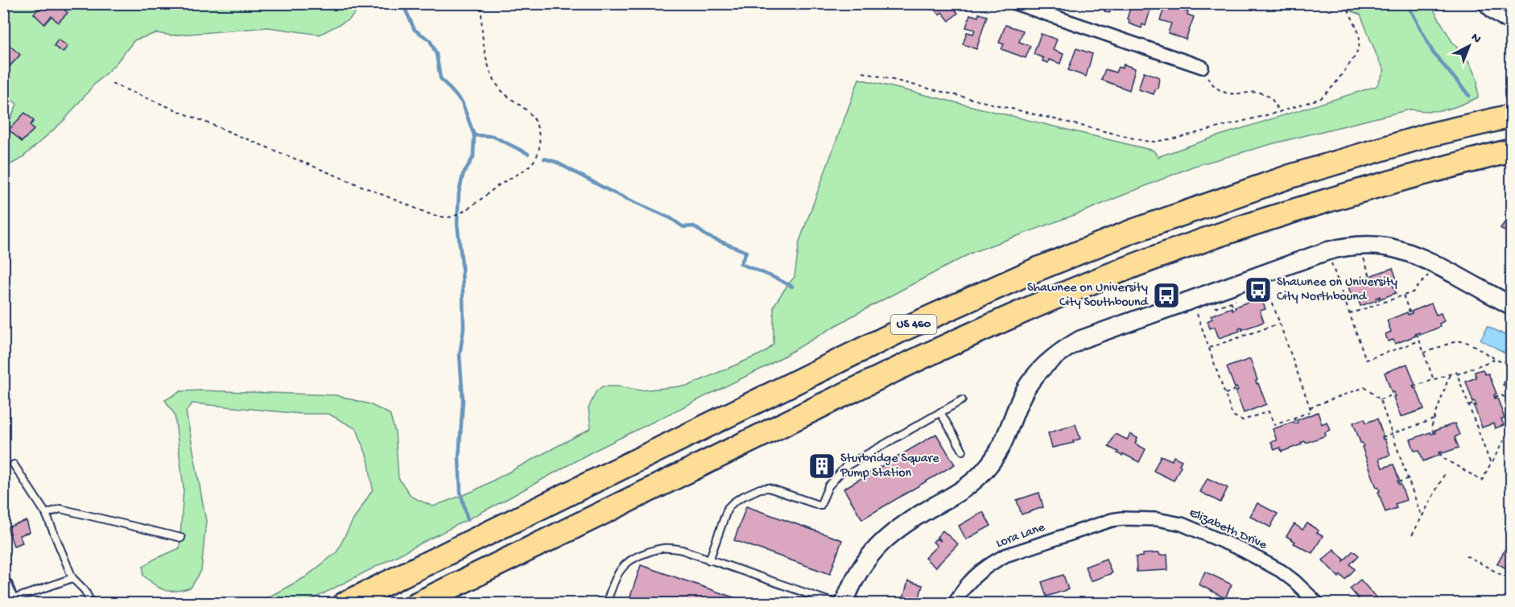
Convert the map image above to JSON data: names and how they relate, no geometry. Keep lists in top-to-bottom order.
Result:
{
  "streets": {
    "highway": ["US 460"],
    "street": ["Elizabeth Drive", "Lora Lane"]
  },
  "crossings": [
    ["Elizabeth Drive", "Lora Lane"]
  ],
  "places": {
    "bus stop": ["Shawnee on University City Northbound", "Shawnee on University City Southbound"],
    "building": ["Sturbridge Square Pump Station"]
  },
  "north": "top right"
}
